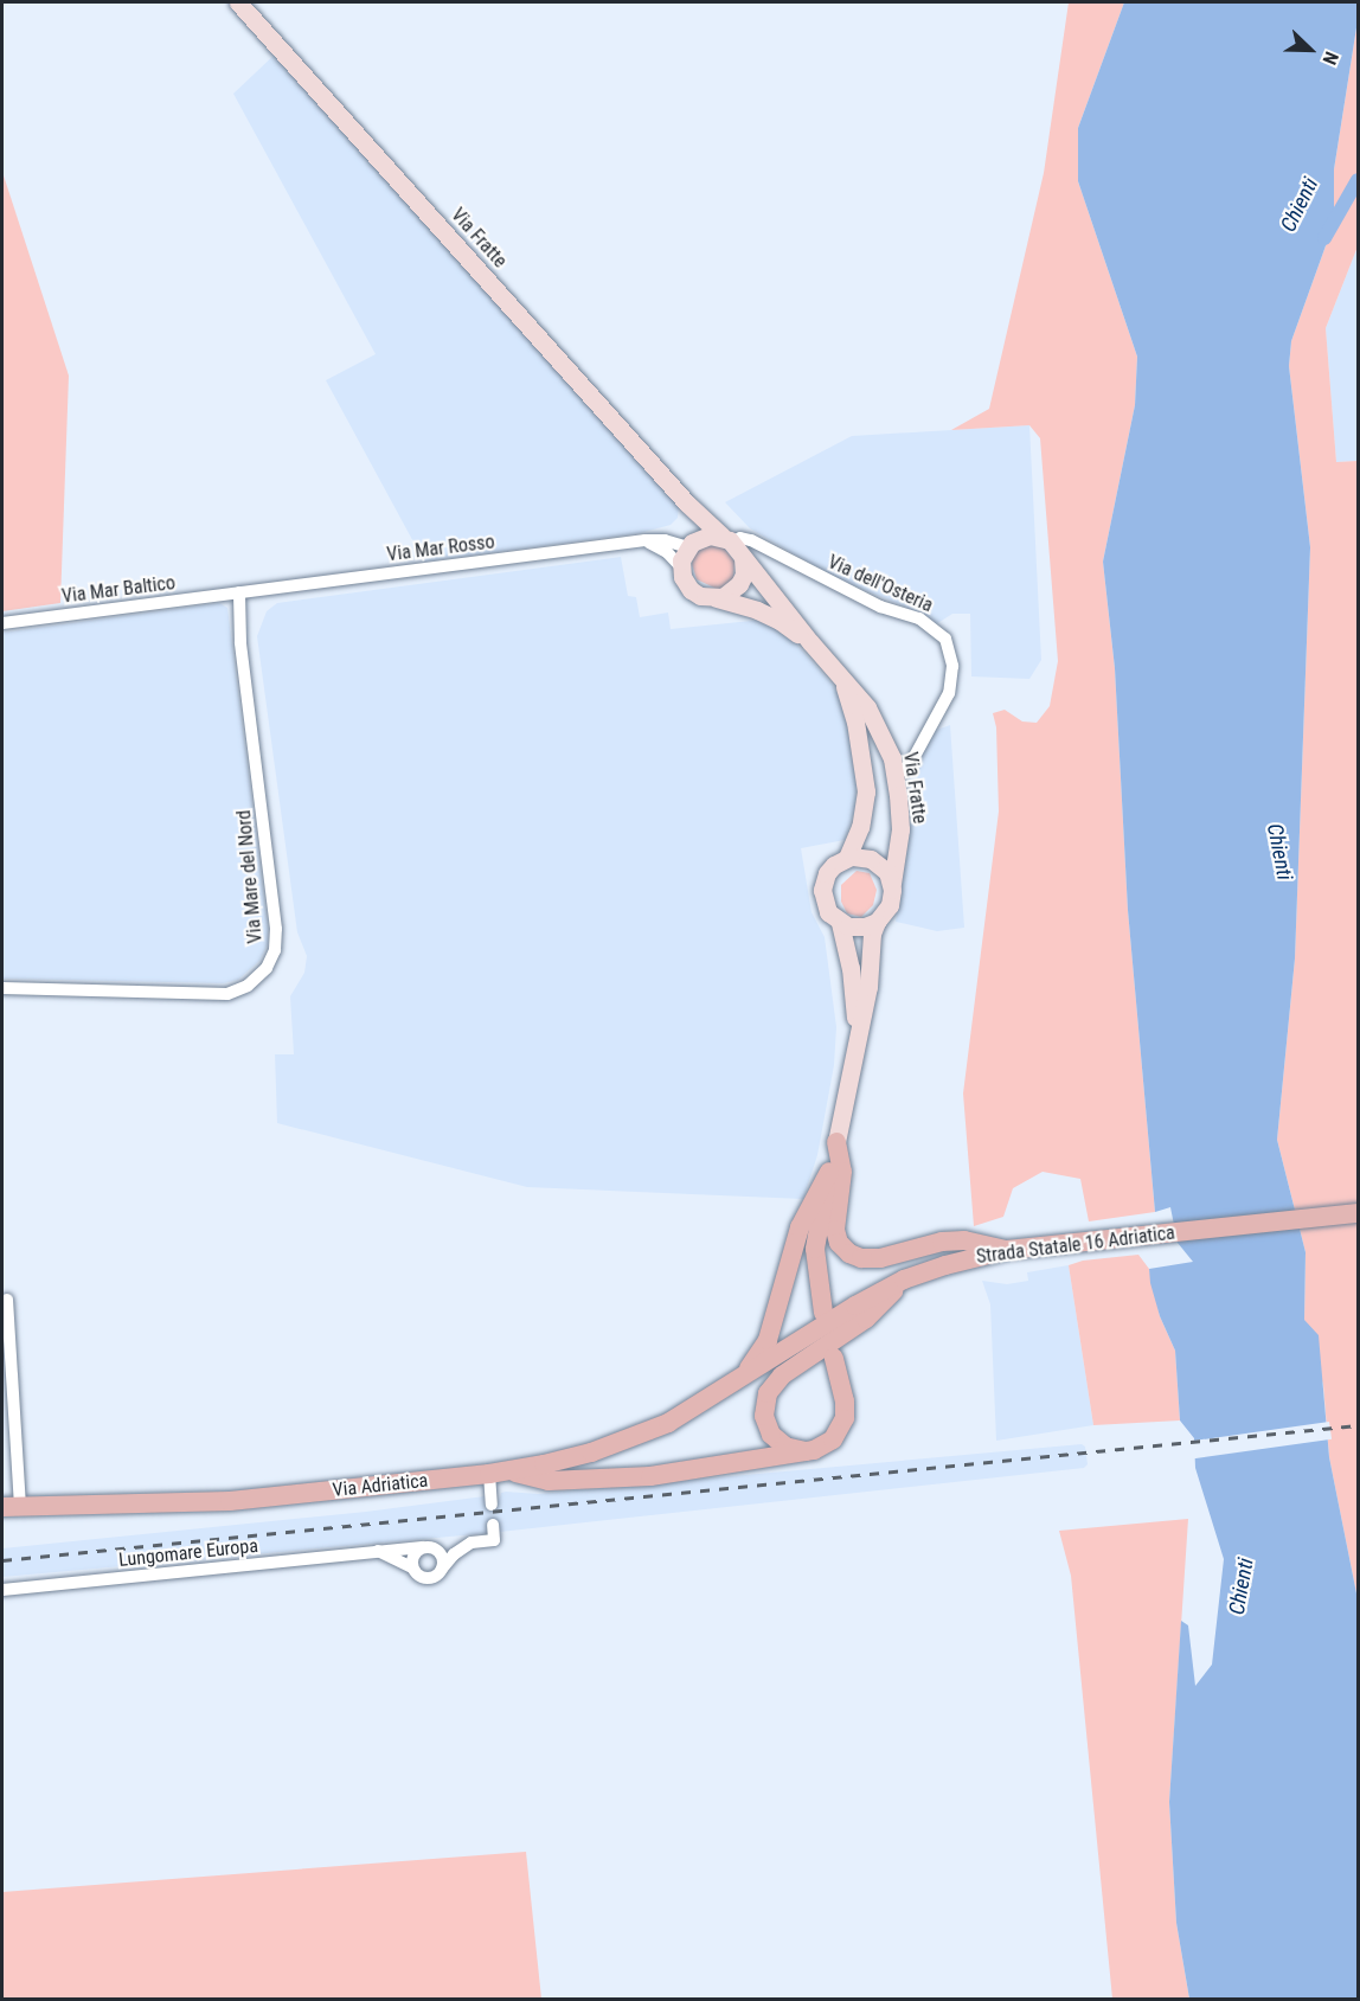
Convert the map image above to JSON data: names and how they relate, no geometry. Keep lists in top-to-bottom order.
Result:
{
  "streets": {
    "main road": ["Via Fratte", "Strada Statale 16 Adriatica", "Via Adriatica"],
    "street": [
      "Via Mar Rosso",
      "Via dell'Osteria",
      "Via Mar Baltico",
      "Via Mare del Nord",
      "Lungomare Europa"
    ]
  },
  "crossings": [
    ["Via Fratte", "Via Mar Rosso"],
    ["Via Fratte", "Via dell'Osteria"],
    ["Via Mar Rosso", "Via dell'Osteria"],
    ["Via Mar Rosso", "Via Mar Baltico"],
    ["Via Mar Rosso", "Via Mare del Nord"],
    ["Via Mar Baltico", "Via Mare del Nord"],
    ["Strada Statale 16 Adriatica", "Via Adriatica"]
  ],
  "water": ["Chienti"],
  "north": "bottom right"
}
